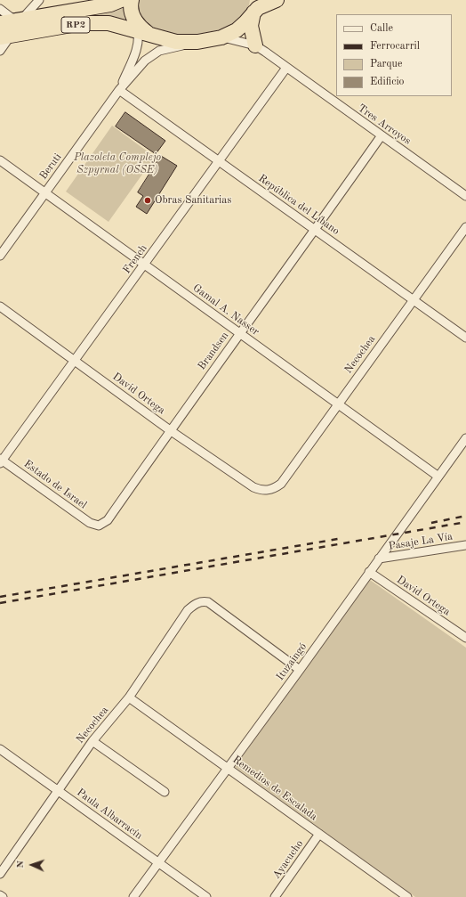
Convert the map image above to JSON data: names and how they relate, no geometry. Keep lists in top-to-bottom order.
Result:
{
  "streets": {
    "highway": ["RP2"],
    "street": [
      "Tres Arroyos",
      "Beruti",
      "República del Líbano",
      "French",
      "Gamal A. Nasser",
      "Brandsen",
      "Necochea",
      "David Ortega",
      "Estado de Israel",
      "Pasaje La Vía",
      "Ituzaingó",
      "Remedios de Escalada",
      "Paula Albarracín",
      "Ayacucho"
    ]
  },
  "crossings": [
    ["RP2", "Beruti"],
    ["Tres Arroyos", "French"],
    ["Tres Arroyos", "Brandsen"],
    ["Beruti", "República del Líbano"],
    ["Beruti", "Gamal A. Nasser"],
    ["República del Líbano", "French"],
    ["República del Líbano", "Brandsen"],
    ["República del Líbano", "Necochea"],
    ["French", "Gamal A. Nasser"],
    ["French", "David Ortega"],
    ["French", "Estado de Israel"],
    ["Gamal A. Nasser", "Brandsen"],
    ["Gamal A. Nasser", "Necochea"],
    ["Gamal A. Nasser", "Ituzaingó"],
    ["Brandsen", "David Ortega"],
    ["Brandsen", "Estado de Israel"],
    ["Necochea", "David Ortega"],
    ["Necochea", "Ituzaingó"],
    ["Necochea", "Remedios de Escalada"],
    ["Necochea", "Paula Albarracín"],
    ["David Ortega", "Ituzaingó"],
    ["Pasaje La Vía", "Ituzaingó"],
    ["Ituzaingó", "Remedios de Escalada"],
    ["Ituzaingó", "Paula Albarracín"],
    ["Remedios de Escalada", "Ayacucho"]
  ],
  "parks": ["Plazoleta Complejo Szpyrnal (OSSE)"],
  "places": ["Obras Sanitarias"],
  "legend": [
    "Calle",
    "Ferrocarril",
    "Parque",
    "Edificio"
  ],
  "north": "left"
}
